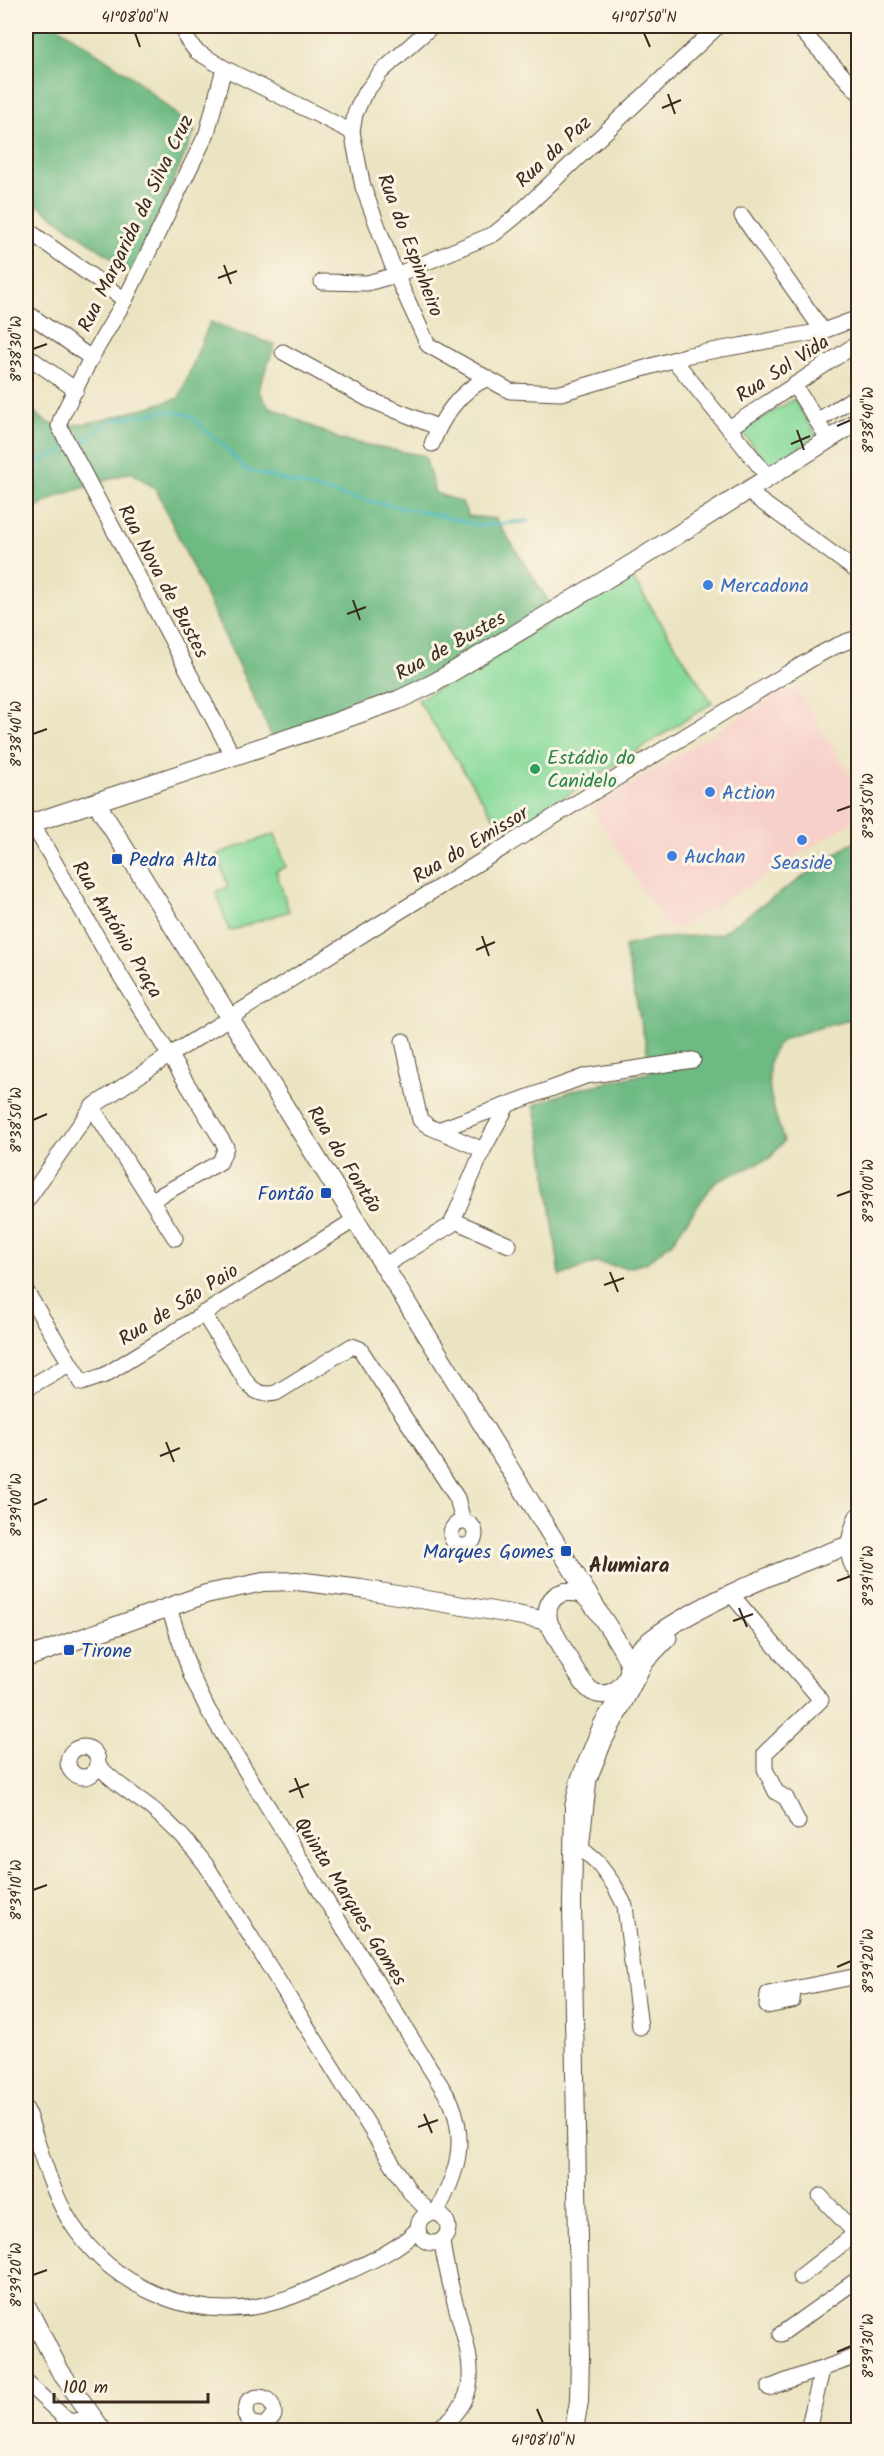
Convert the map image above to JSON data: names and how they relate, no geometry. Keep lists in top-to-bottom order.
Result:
{
  "streets": {
    "main road": ["Rua de Bustes", "Rua do Fontão"],
    "street": [
      "Rua da Paz",
      "Rua Margarida da Silva Cruz",
      "Rua do Espinheiro",
      "Rua Sol Vida",
      "Rua Nova de Bustes",
      "Rua do Emissor",
      "Rua António Praça",
      "Rua de São Paio",
      "Quinta Marques Gomes"
    ]
  },
  "crossings": [
    ["Rua da Paz", "Rua do Espinheiro"],
    ["Rua Margarida da Silva Cruz", "Rua Nova de Bustes"],
    ["Rua Nova de Bustes", "Rua de Bustes"],
    ["Rua de Bustes", "Rua António Praça"],
    ["Rua de Bustes", "Rua do Fontão"],
    ["Rua do Emissor", "Rua António Praça"],
    ["Rua do Emissor", "Rua do Fontão"],
    ["Rua do Fontão", "Rua de São Paio"]
  ],
  "districts": ["Alumiara"],
  "places": {
    "other": [
      "Mercadona",
      "Estádio do Canidelo",
      "Action",
      "Seaside",
      "Auchan"
    ],
    "transit": [
      "Pedra Alta",
      "Fontão",
      "Marques Gomes",
      "Tirone"
    ]
  },
  "scale_bar": "100 m",
  "coordinates": [
    "41°08'00\"N",
    "41°07'50\"N",
    "8°38'30\"W",
    "8°38'40\"W",
    "8°38'50\"W",
    "8°39'00\"W",
    "8°39'10\"W",
    "8°39'20\"W",
    "8°39'30\"W",
    "41°08'10\"N"
  ]
}
